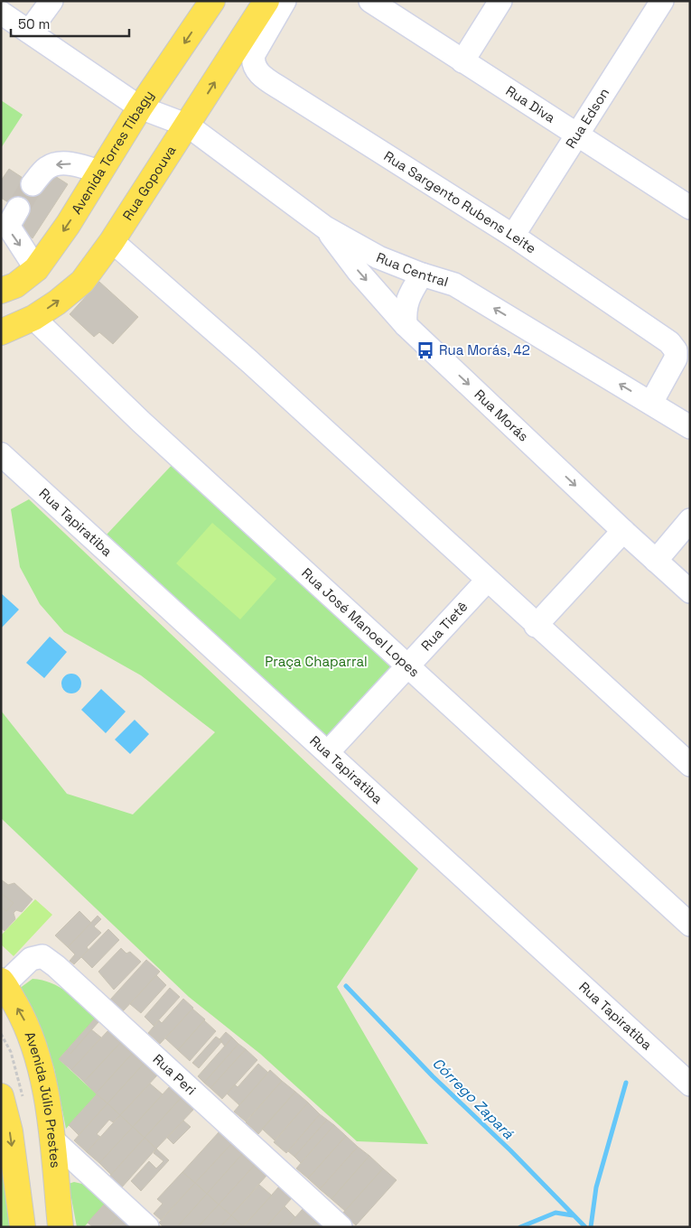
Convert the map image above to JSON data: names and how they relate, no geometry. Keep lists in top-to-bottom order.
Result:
{
  "streets": {
    "main road": ["Avenida Torres Tibagy", "Rua Gopouva", "Avenida Júlio Prestes"],
    "street": [
      "Rua Diva",
      "Rua Edson",
      "Rua Sargento Rubens Leite",
      "Rua Central",
      "Rua Morás",
      "Rua Tapiratiba",
      "Rua José Manoel Lopes",
      "Rua Tietê",
      "Rua Peri"
    ]
  },
  "crossings": [
    ["Rua Diva", "Rua Edson"],
    ["Rua Edson", "Rua Sargento Rubens Leite"],
    ["Avenida Torres Tibagy", "Rua Central"],
    ["Rua Gopouva", "Rua Central"],
    ["Rua Gopouva", "Rua José Manoel Lopes"],
    ["Rua Sargento Rubens Leite", "Rua Central"],
    ["Rua Central", "Rua Morás"],
    ["Rua Tapiratiba", "Rua Tietê"],
    ["Rua José Manoel Lopes", "Rua Tietê"],
    ["Rua Peri", "Avenida Júlio Prestes"]
  ],
  "one_way": ["Avenida Torres Tibagy", "Rua Gopouva"],
  "water": ["Córrego Zapará"],
  "parks": ["Praça Chaparral"],
  "places": {
    "bus stop": ["Rua Morás, 42"]
  },
  "scale_bar": "50 m"
}
